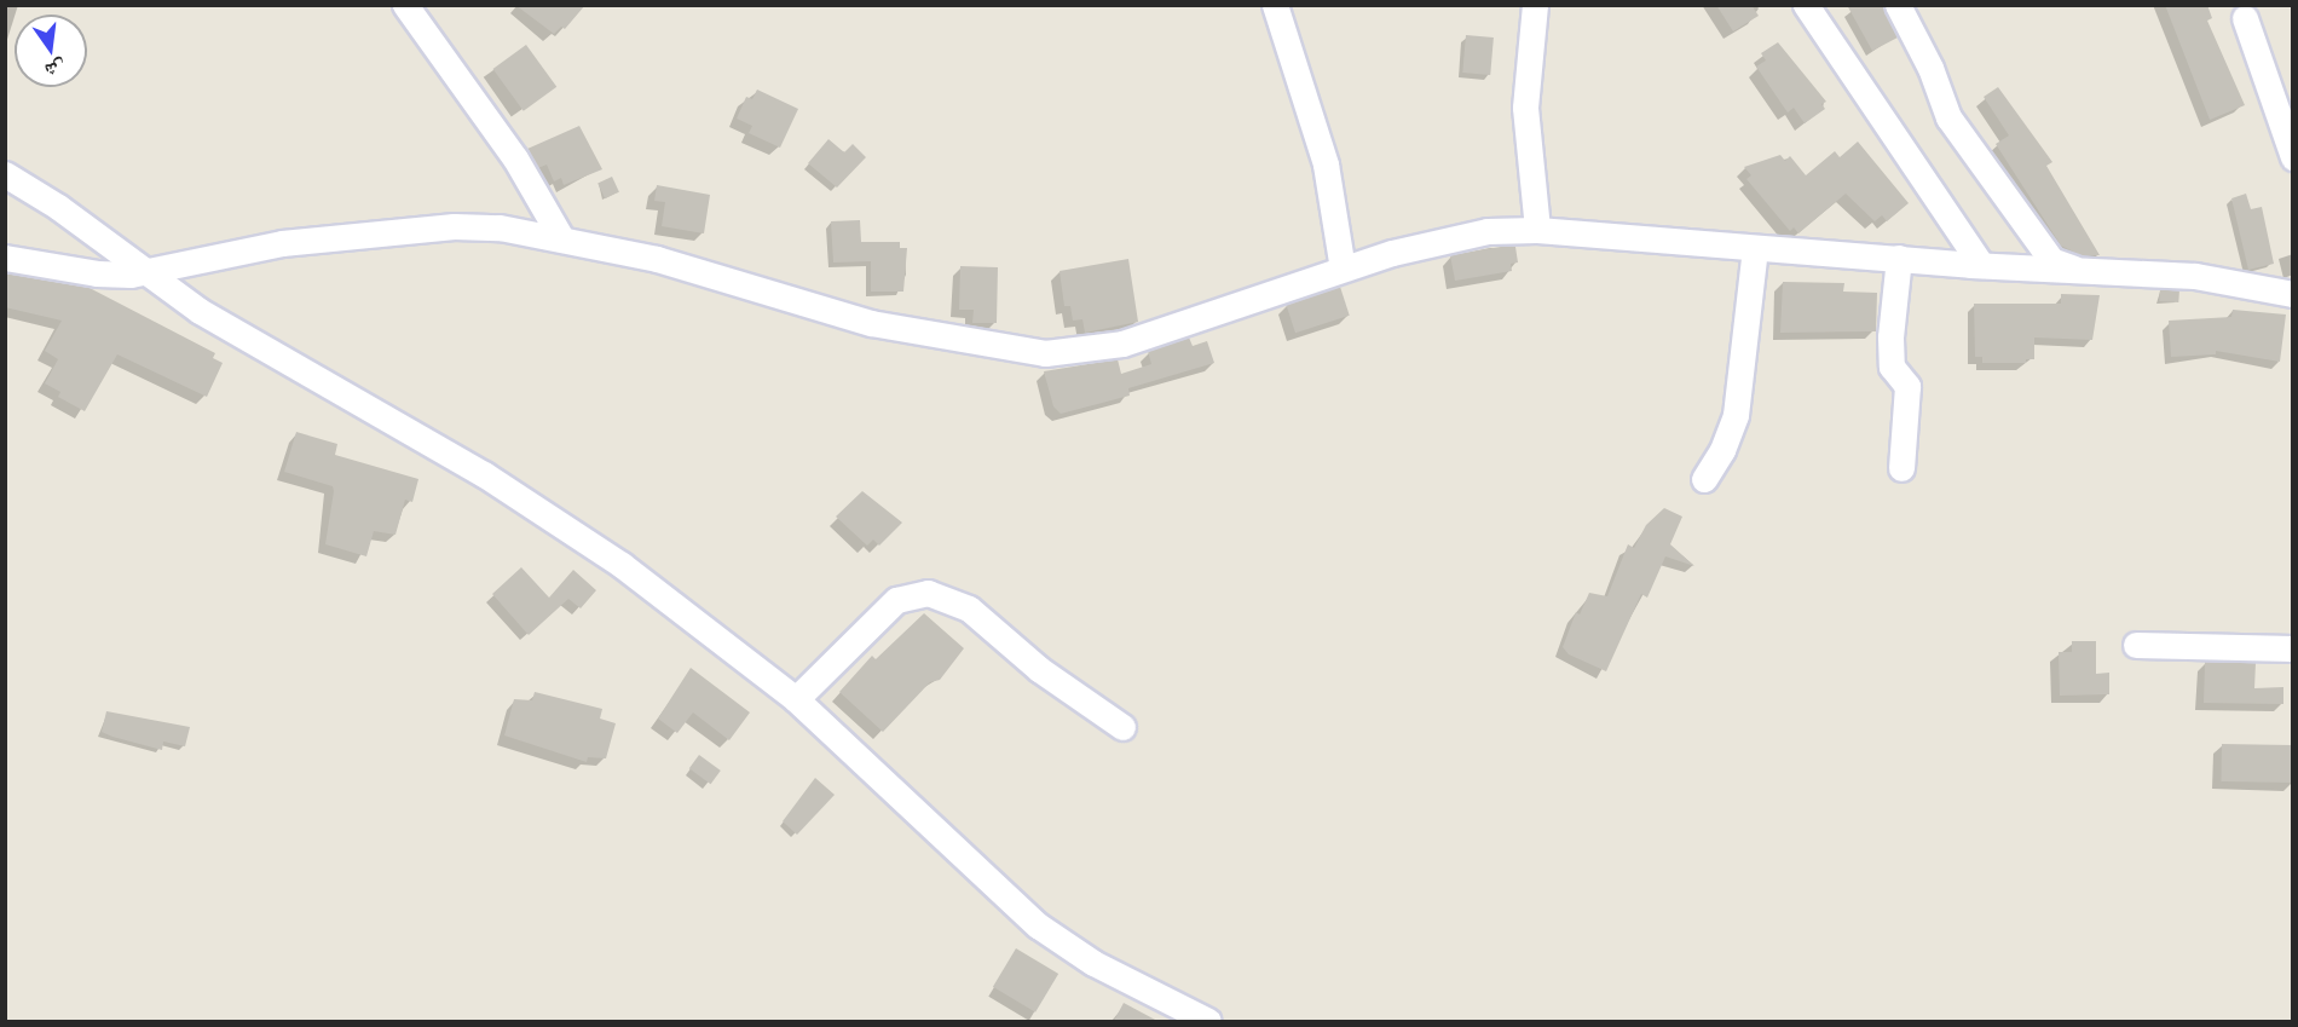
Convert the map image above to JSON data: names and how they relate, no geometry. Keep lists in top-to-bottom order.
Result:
{
  "north": "bottom"
}
